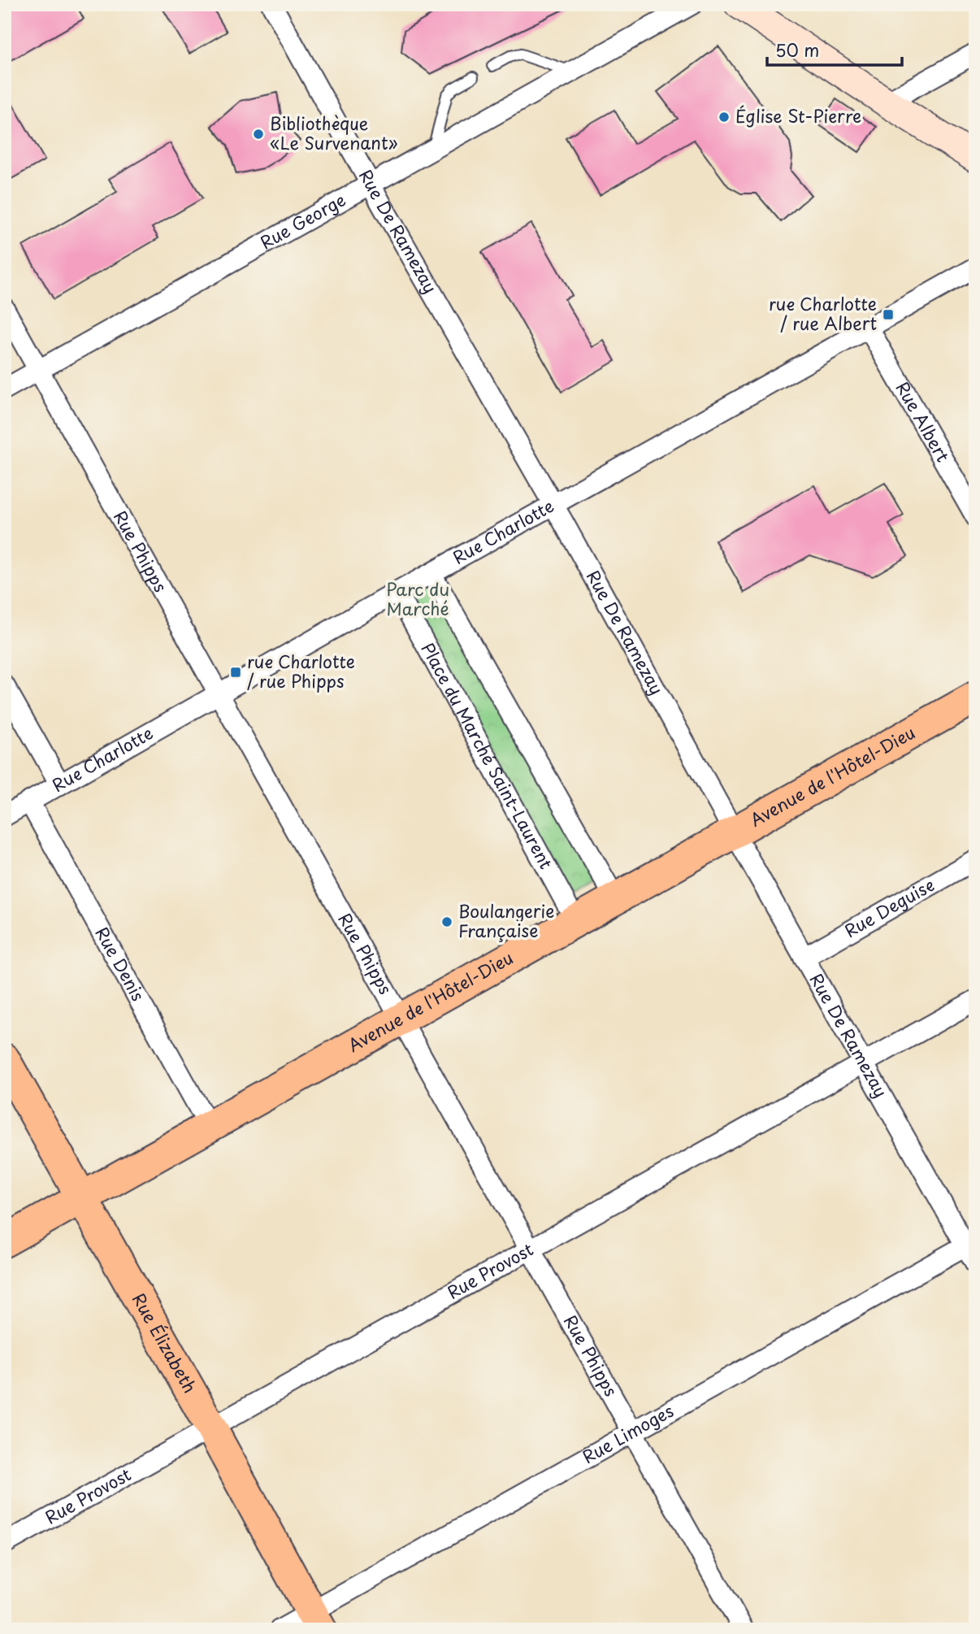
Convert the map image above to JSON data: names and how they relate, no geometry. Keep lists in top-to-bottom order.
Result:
{
  "streets": {
    "main road": ["Avenue de l'Hôtel-Dieu", "Rue Élizabeth"],
    "street": [
      "Rue George",
      "Rue De Ramezay",
      "Rue Albert",
      "Rue Charlotte",
      "Rue Phipps",
      "Place du Marché Saint-Laurent",
      "Rue Deguise",
      "Rue Denis",
      "Rue Provost",
      "Rue Limoges"
    ]
  },
  "crossings": [
    ["Rue George", "Rue De Ramezay"],
    ["Rue George", "Rue Phipps"],
    ["Rue De Ramezay", "Rue Charlotte"],
    ["Rue De Ramezay", "Avenue de l'Hôtel-Dieu"],
    ["Rue De Ramezay", "Rue Deguise"],
    ["Rue De Ramezay", "Rue Provost"],
    ["Rue De Ramezay", "Rue Limoges"],
    ["Rue Albert", "Rue Charlotte"],
    ["Rue Charlotte", "Rue Phipps"],
    ["Rue Charlotte", "Place du Marché Saint-Laurent"],
    ["Rue Charlotte", "Rue Denis"],
    ["Rue Phipps", "Avenue de l'Hôtel-Dieu"],
    ["Rue Phipps", "Rue Provost"],
    ["Rue Phipps", "Rue Limoges"],
    ["Place du Marché Saint-Laurent", "Avenue de l'Hôtel-Dieu"],
    ["Avenue de l'Hôtel-Dieu", "Rue Denis"],
    ["Avenue de l'Hôtel-Dieu", "Rue Élizabeth"],
    ["Rue Provost", "Rue Élizabeth"],
    ["Rue Élizabeth", "Rue Limoges"]
  ],
  "parks": ["Parc du Marché"],
  "places": {
    "other": ["Église St-Pierre", "Bibliothèque «Le Survenant»", "Boulangerie Française"],
    "transit": ["rue Charlotte / rue Albert", "rue Charlotte / rue Phipps"]
  },
  "scale_bar": "50 m"
}
